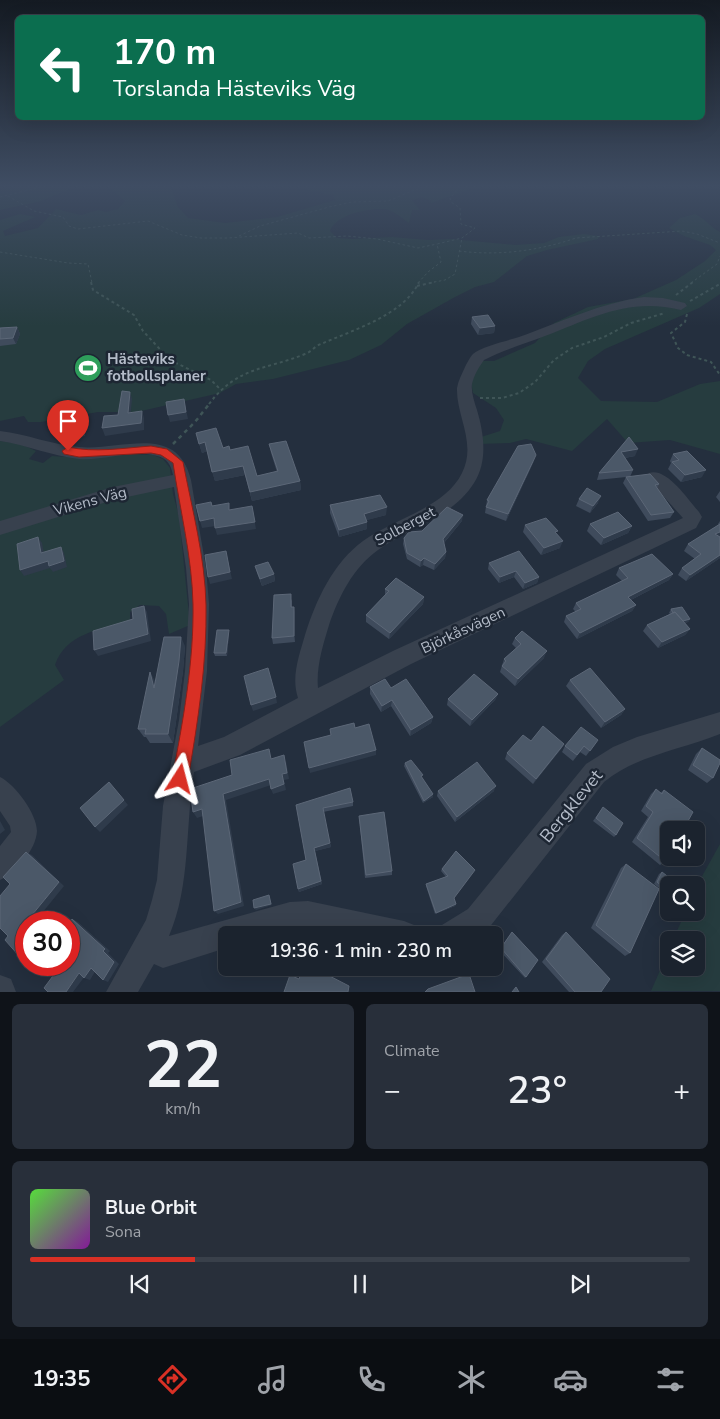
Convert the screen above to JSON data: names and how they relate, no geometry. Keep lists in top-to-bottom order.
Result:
{
  "streets": {
    "street": [
      "Vikens Väg",
      "Solberget",
      "Björkåsvägen",
      "Bergklevet"
    ]
  },
  "crossings": [
    ["Solberget", "Björkåsvägen"]
  ],
  "places": {
    "sports": ["Hästeviks fotbollsplaner"]
  },
  "page": {
    "turn": ["170 m", "Torslanda Hästeviks Väg"],
    "limit": "30",
    "trip": "19:36 · 1 min · 230 m",
    "tile": [
      ["22", "km/h"],
      "Climate"
    ],
    "heat": ["−", "23°", "+"],
    "song": ["Blue Orbit", "Sona"],
    "tabs": "19:35"
  }
}
